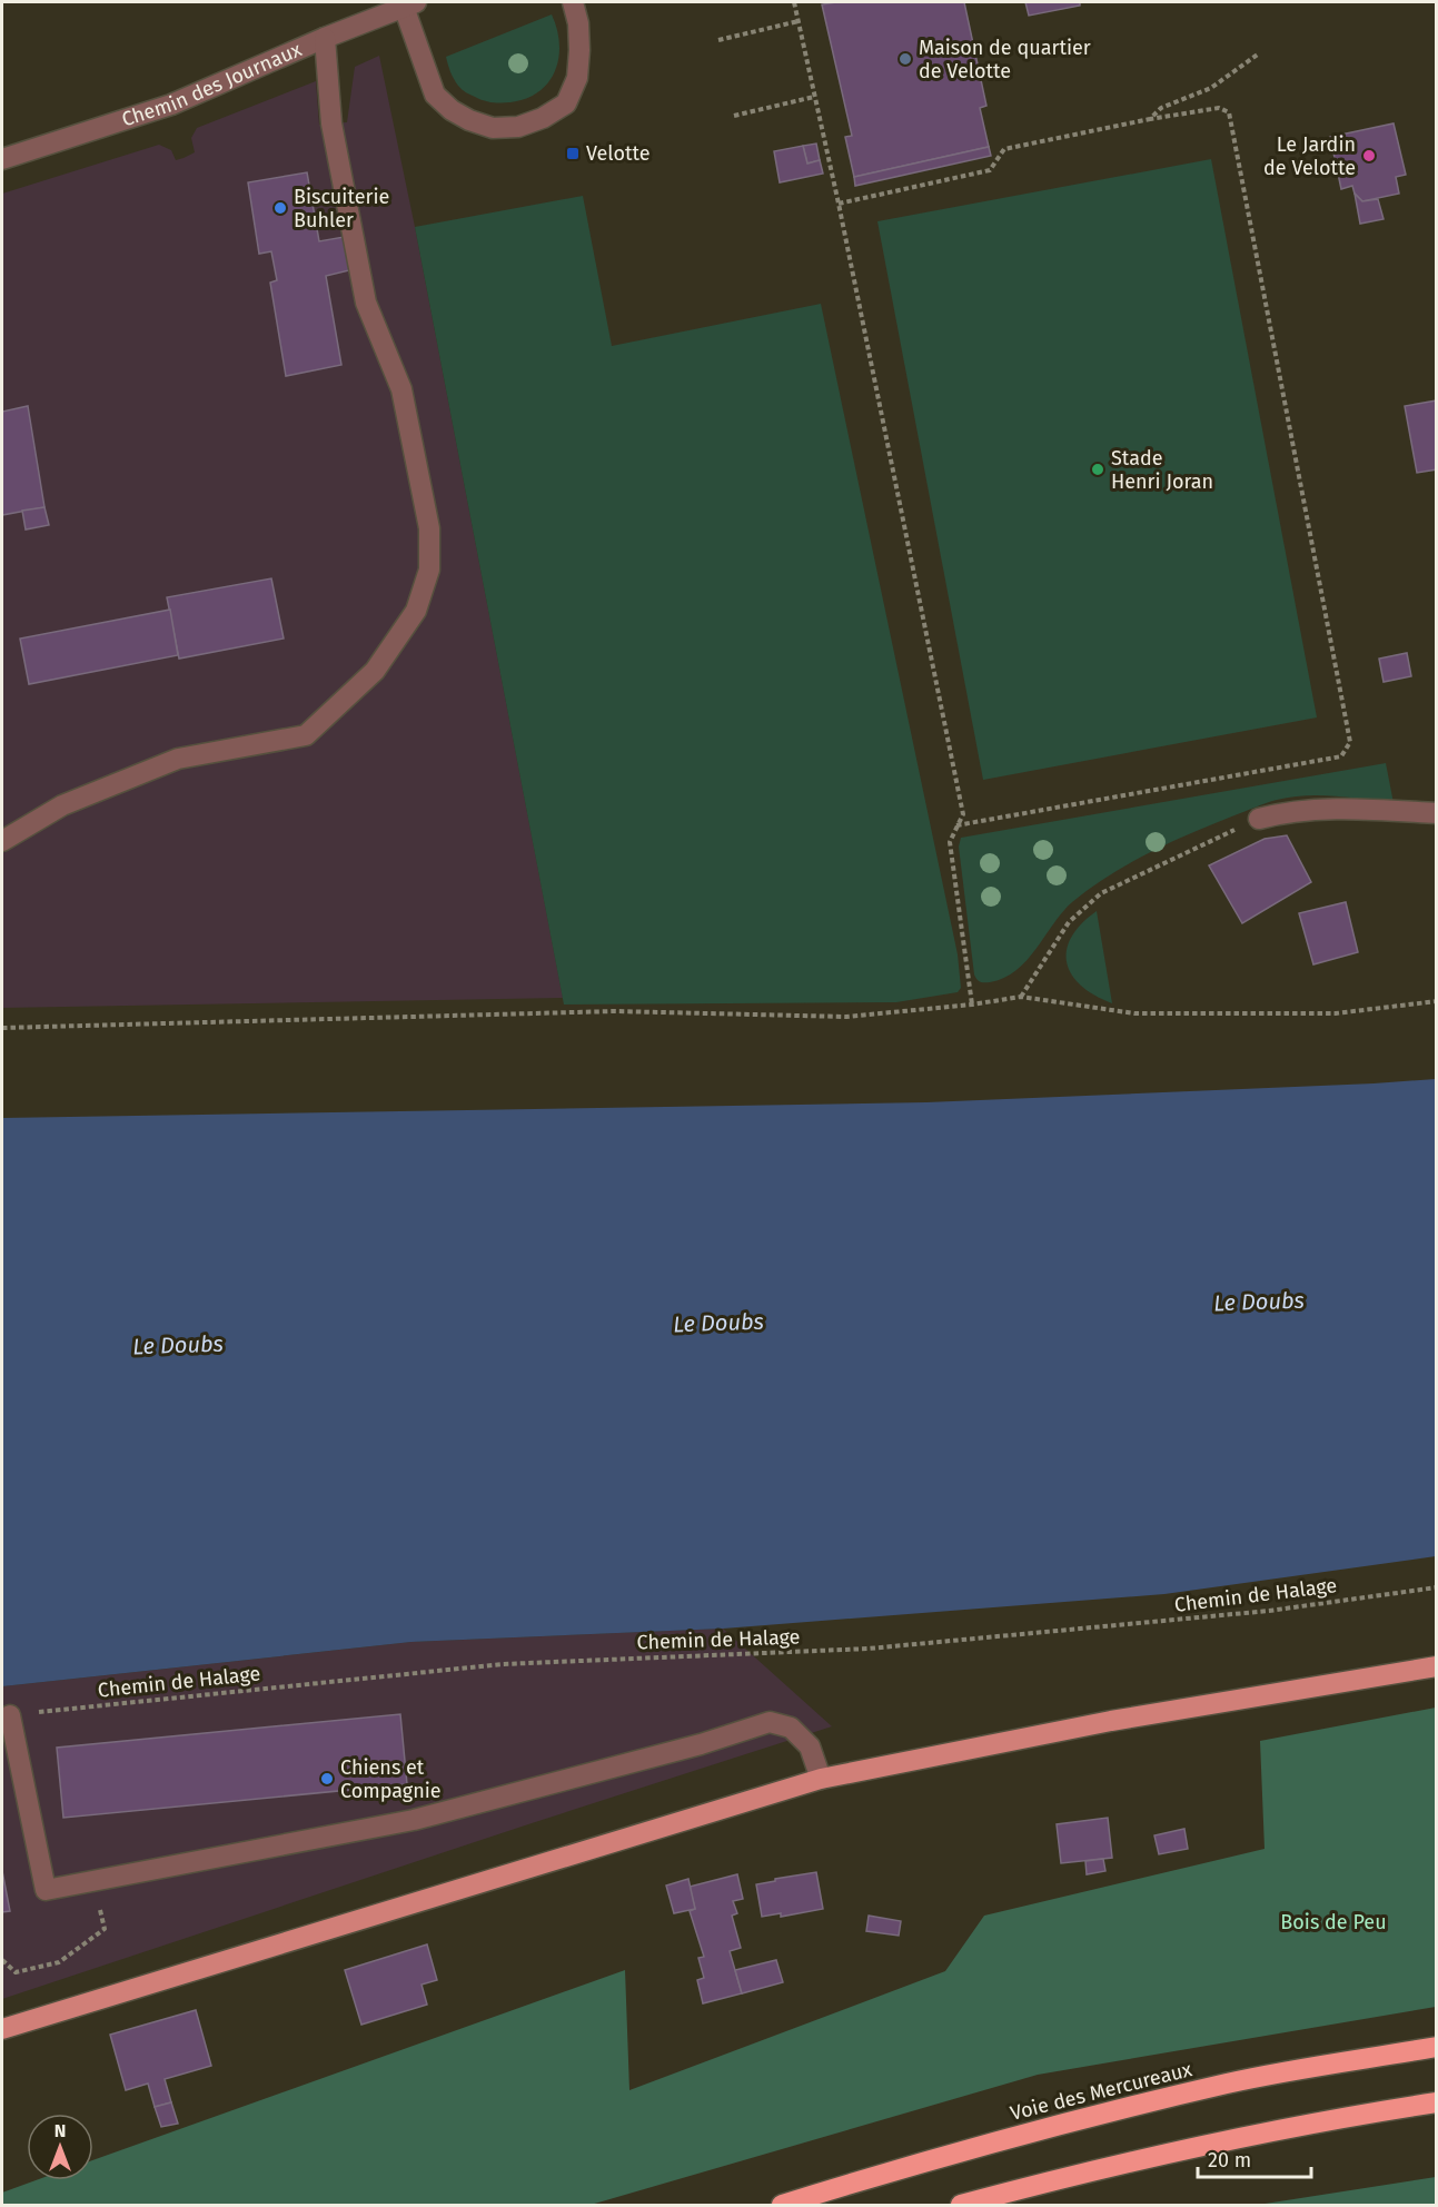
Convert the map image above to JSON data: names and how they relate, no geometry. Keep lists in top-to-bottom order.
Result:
{
  "streets": {
    "highway": ["Voie des Mercureaux"],
    "street": ["Chemin des Journaux"],
    "path": ["Chemin de Halage"]
  },
  "water": ["Le Doubs"],
  "parks": ["Bois de Peu"],
  "places": {
    "other": [
      "Maison de quartier de Velotte",
      "Le Jardin de Velotte",
      "Biscuiterie Buhler",
      "Stade Henri Joran",
      "Chiens et Compagnie"
    ],
    "transit": ["Velotte"]
  },
  "scale_bar": "20 m",
  "north": "top"
}
